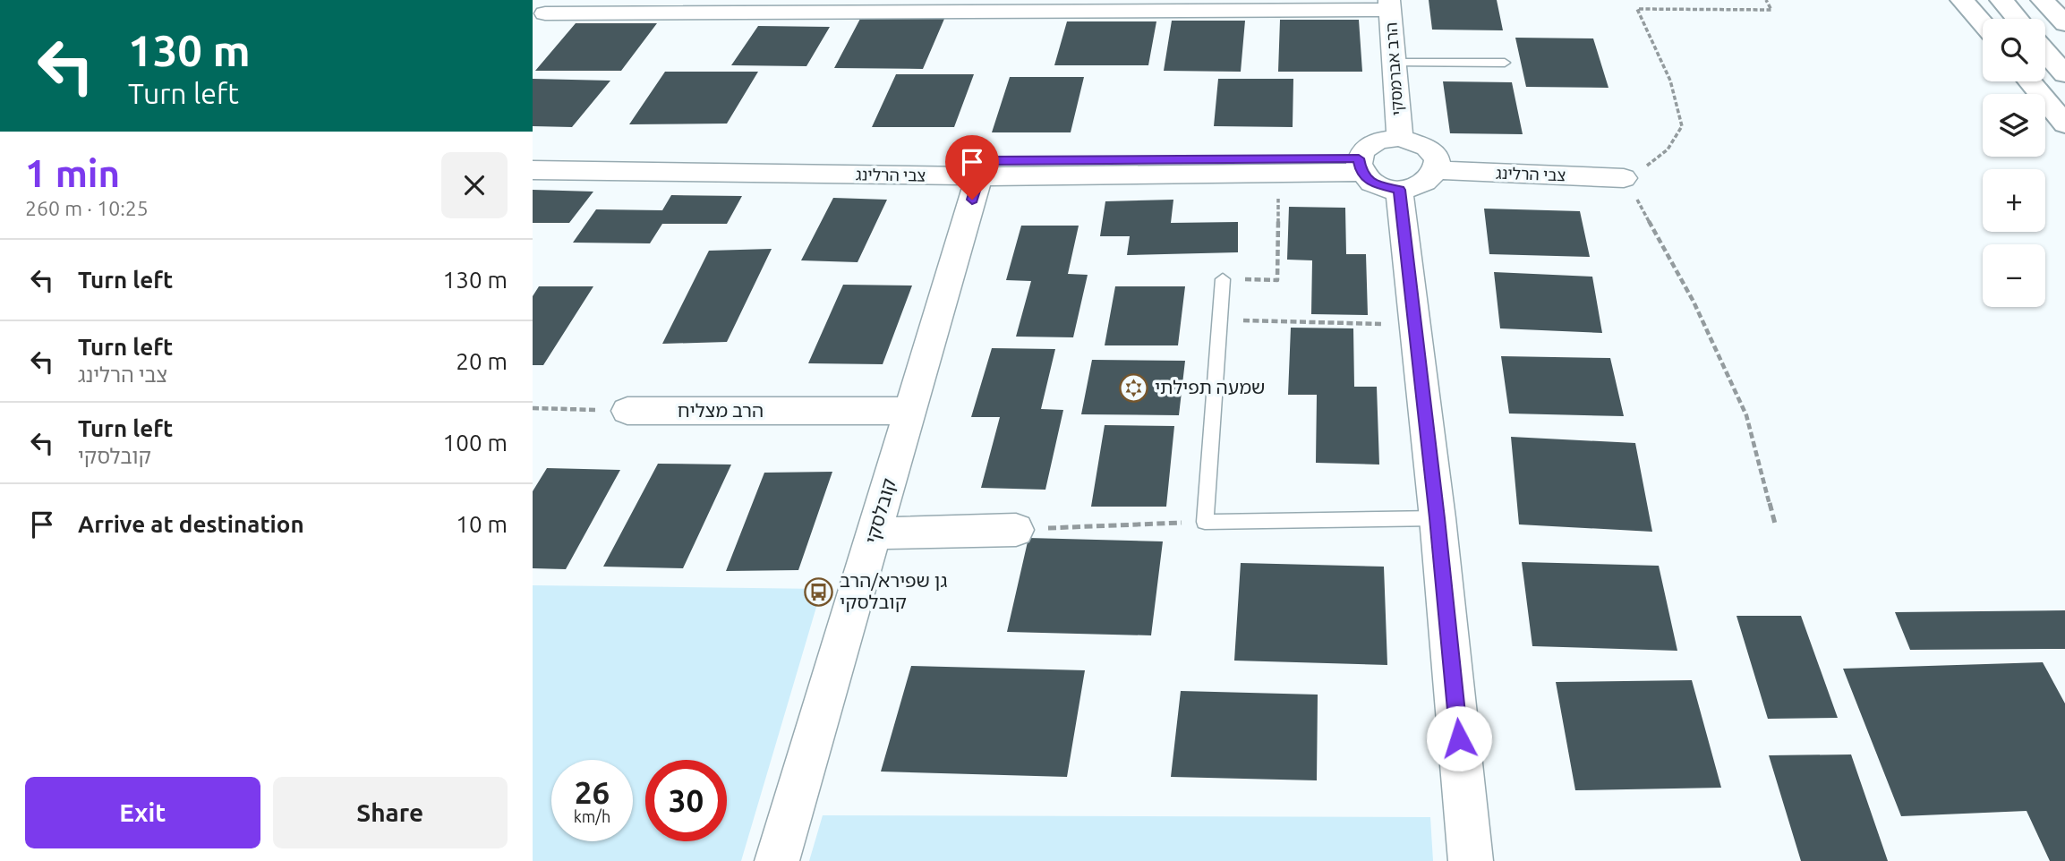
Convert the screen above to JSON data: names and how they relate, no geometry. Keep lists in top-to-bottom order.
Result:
{
  "streets": {
    "street": [
      "הרב אברמסקי",
      "צבי הרלינג",
      "הרב מצליח",
      "קובלסקי"
    ]
  },
  "crossings": [
    ["הרב אברמסקי", "צבי הרלינג"],
    ["צבי הרלינג", "קובלסקי"],
    ["הרב מצליח", "קובלסקי"]
  ],
  "places": {
    "synagogue": ["שמעה תפילתי"],
    "bus stop": ["גן שפירא/הרב קובלסקי"]
  },
  "page": {
    "turn": ["130 m", "Turn left"],
    "map_buttons": ["+", "−"],
    "heading": ["1 min", "260 m · 10:25"],
    "list": [
      {
        "name": "Turn left",
        "value": "130 m"
      },
      {
        "name": "Turn left",
        "note": "צבי הרלינג",
        "value": "20 m"
      },
      {
        "name": "Turn left",
        "note": "קובלסקי",
        "value": "100 m"
      },
      {
        "name": "Arrive at destination",
        "value": "10 m"
      }
    ],
    "speed": "26 km/h",
    "limit": "30",
    "buttons": ["Exit", "Share"]
  }
}
